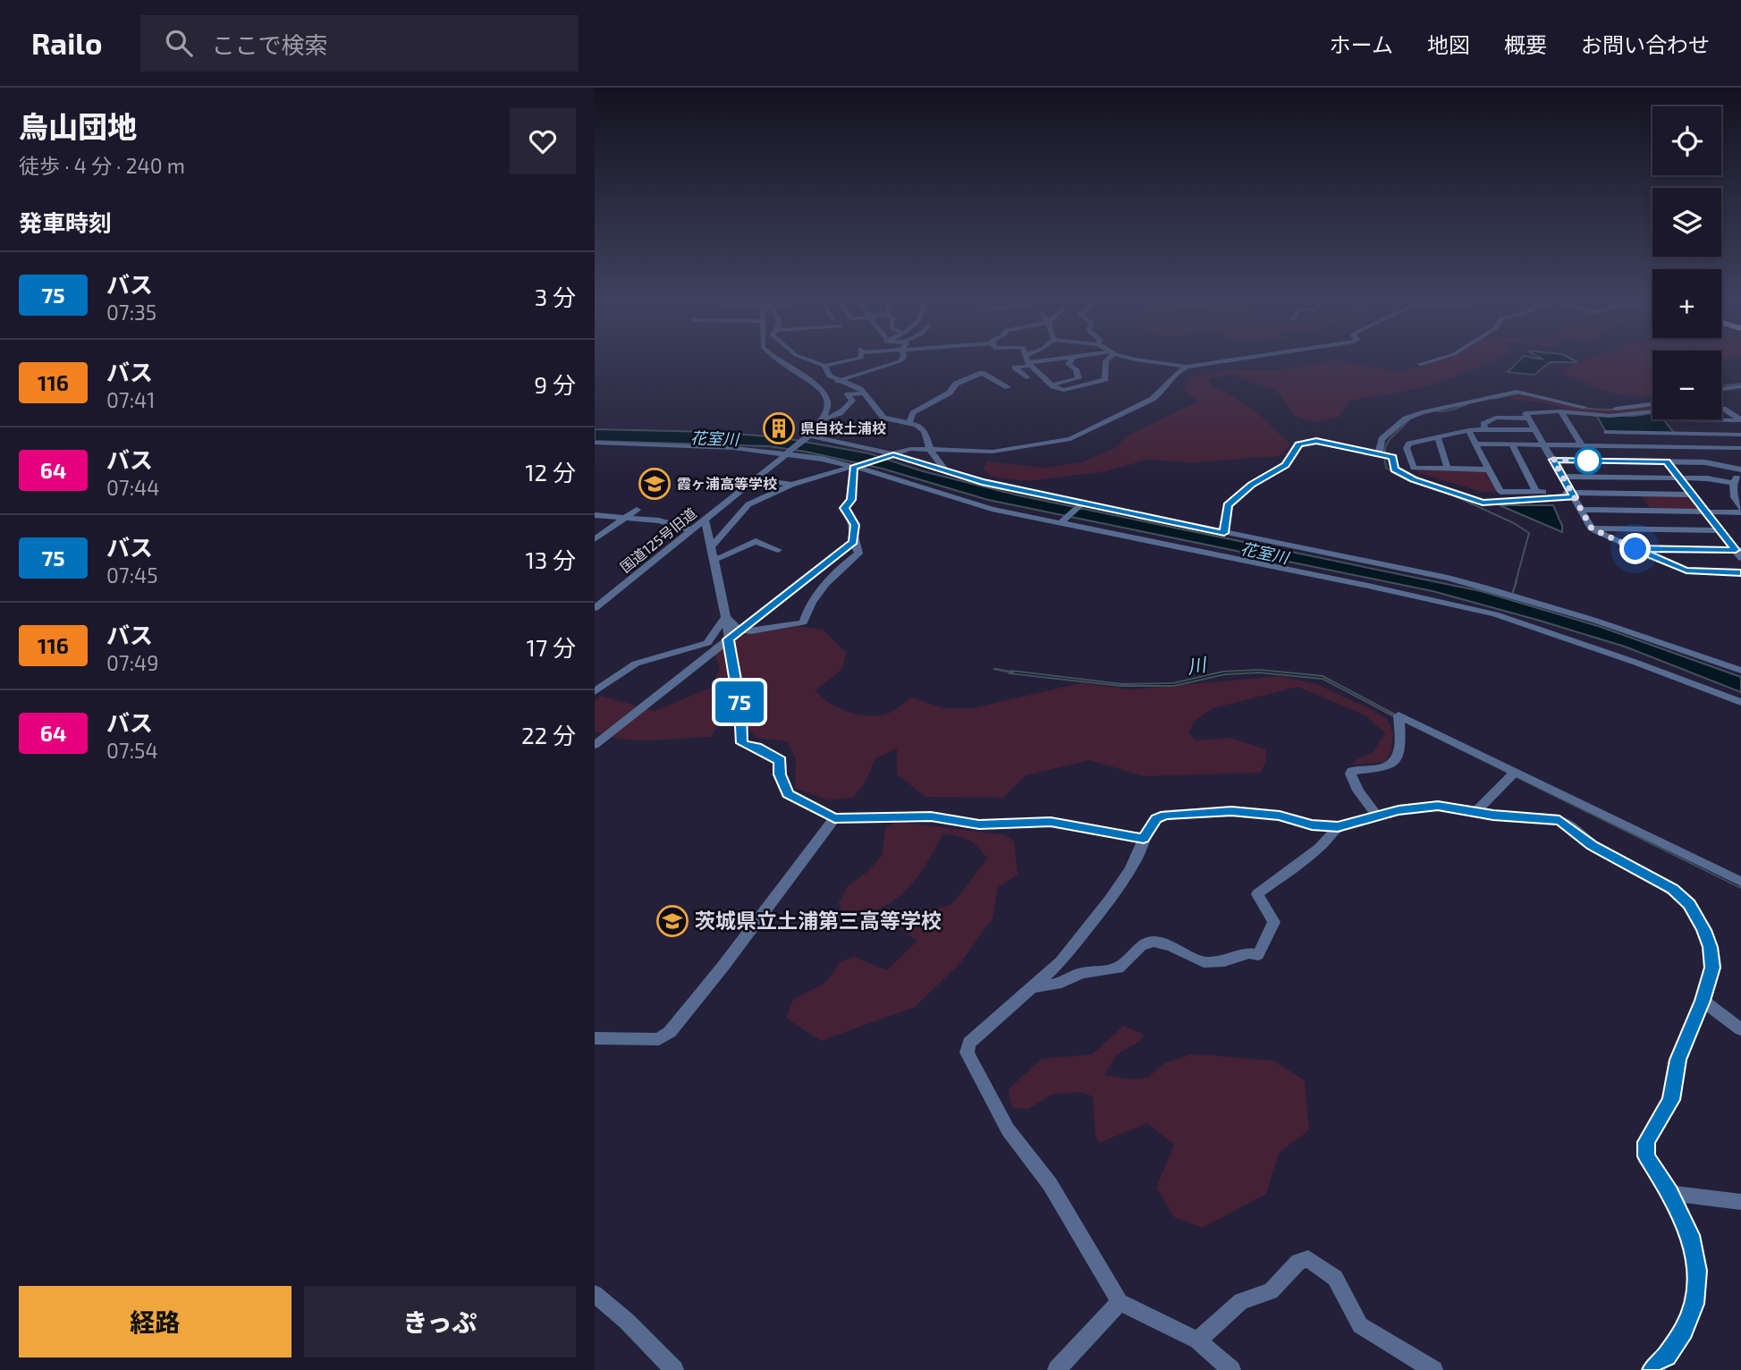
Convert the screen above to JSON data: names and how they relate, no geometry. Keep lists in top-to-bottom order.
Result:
{
  "streets": {
    "street": ["国道125号旧道"]
  },
  "water": ["花室川", "川"],
  "places": {
    "building": ["県自校土浦校"],
    "school or university": ["霞ヶ浦高等学校", "茨城県立土浦第三高等学校"]
  },
  "lines": ["bus line 75"],
  "page": {
    "header": "Railo",
    "search": "ここで検索",
    "nav": [
      "ホーム",
      "地図",
      "概要",
      "お問い合わせ"
    ],
    "heading": [
      ["烏山団地", "徒歩 · 4 分 · 240 m"],
      "発車時刻"
    ],
    "on_map": "75",
    "map_buttons": ["+", "−"],
    "list": [
      {
        "mark": "75",
        "name": "バス",
        "note": "07:35",
        "value": "3 分"
      },
      {
        "mark": "116",
        "name": "バス",
        "note": "07:41",
        "value": "9 分"
      },
      {
        "mark": "64",
        "name": "バス",
        "note": "07:44",
        "value": "12 分"
      },
      {
        "mark": "75",
        "name": "バス",
        "note": "07:45",
        "value": "13 分"
      },
      {
        "mark": "116",
        "name": "バス",
        "note": "07:49",
        "value": "17 分"
      },
      {
        "mark": "64",
        "name": "バス",
        "note": "07:54",
        "value": "22 分"
      }
    ],
    "buttons": ["経路", "きっぷ"]
  }
}
